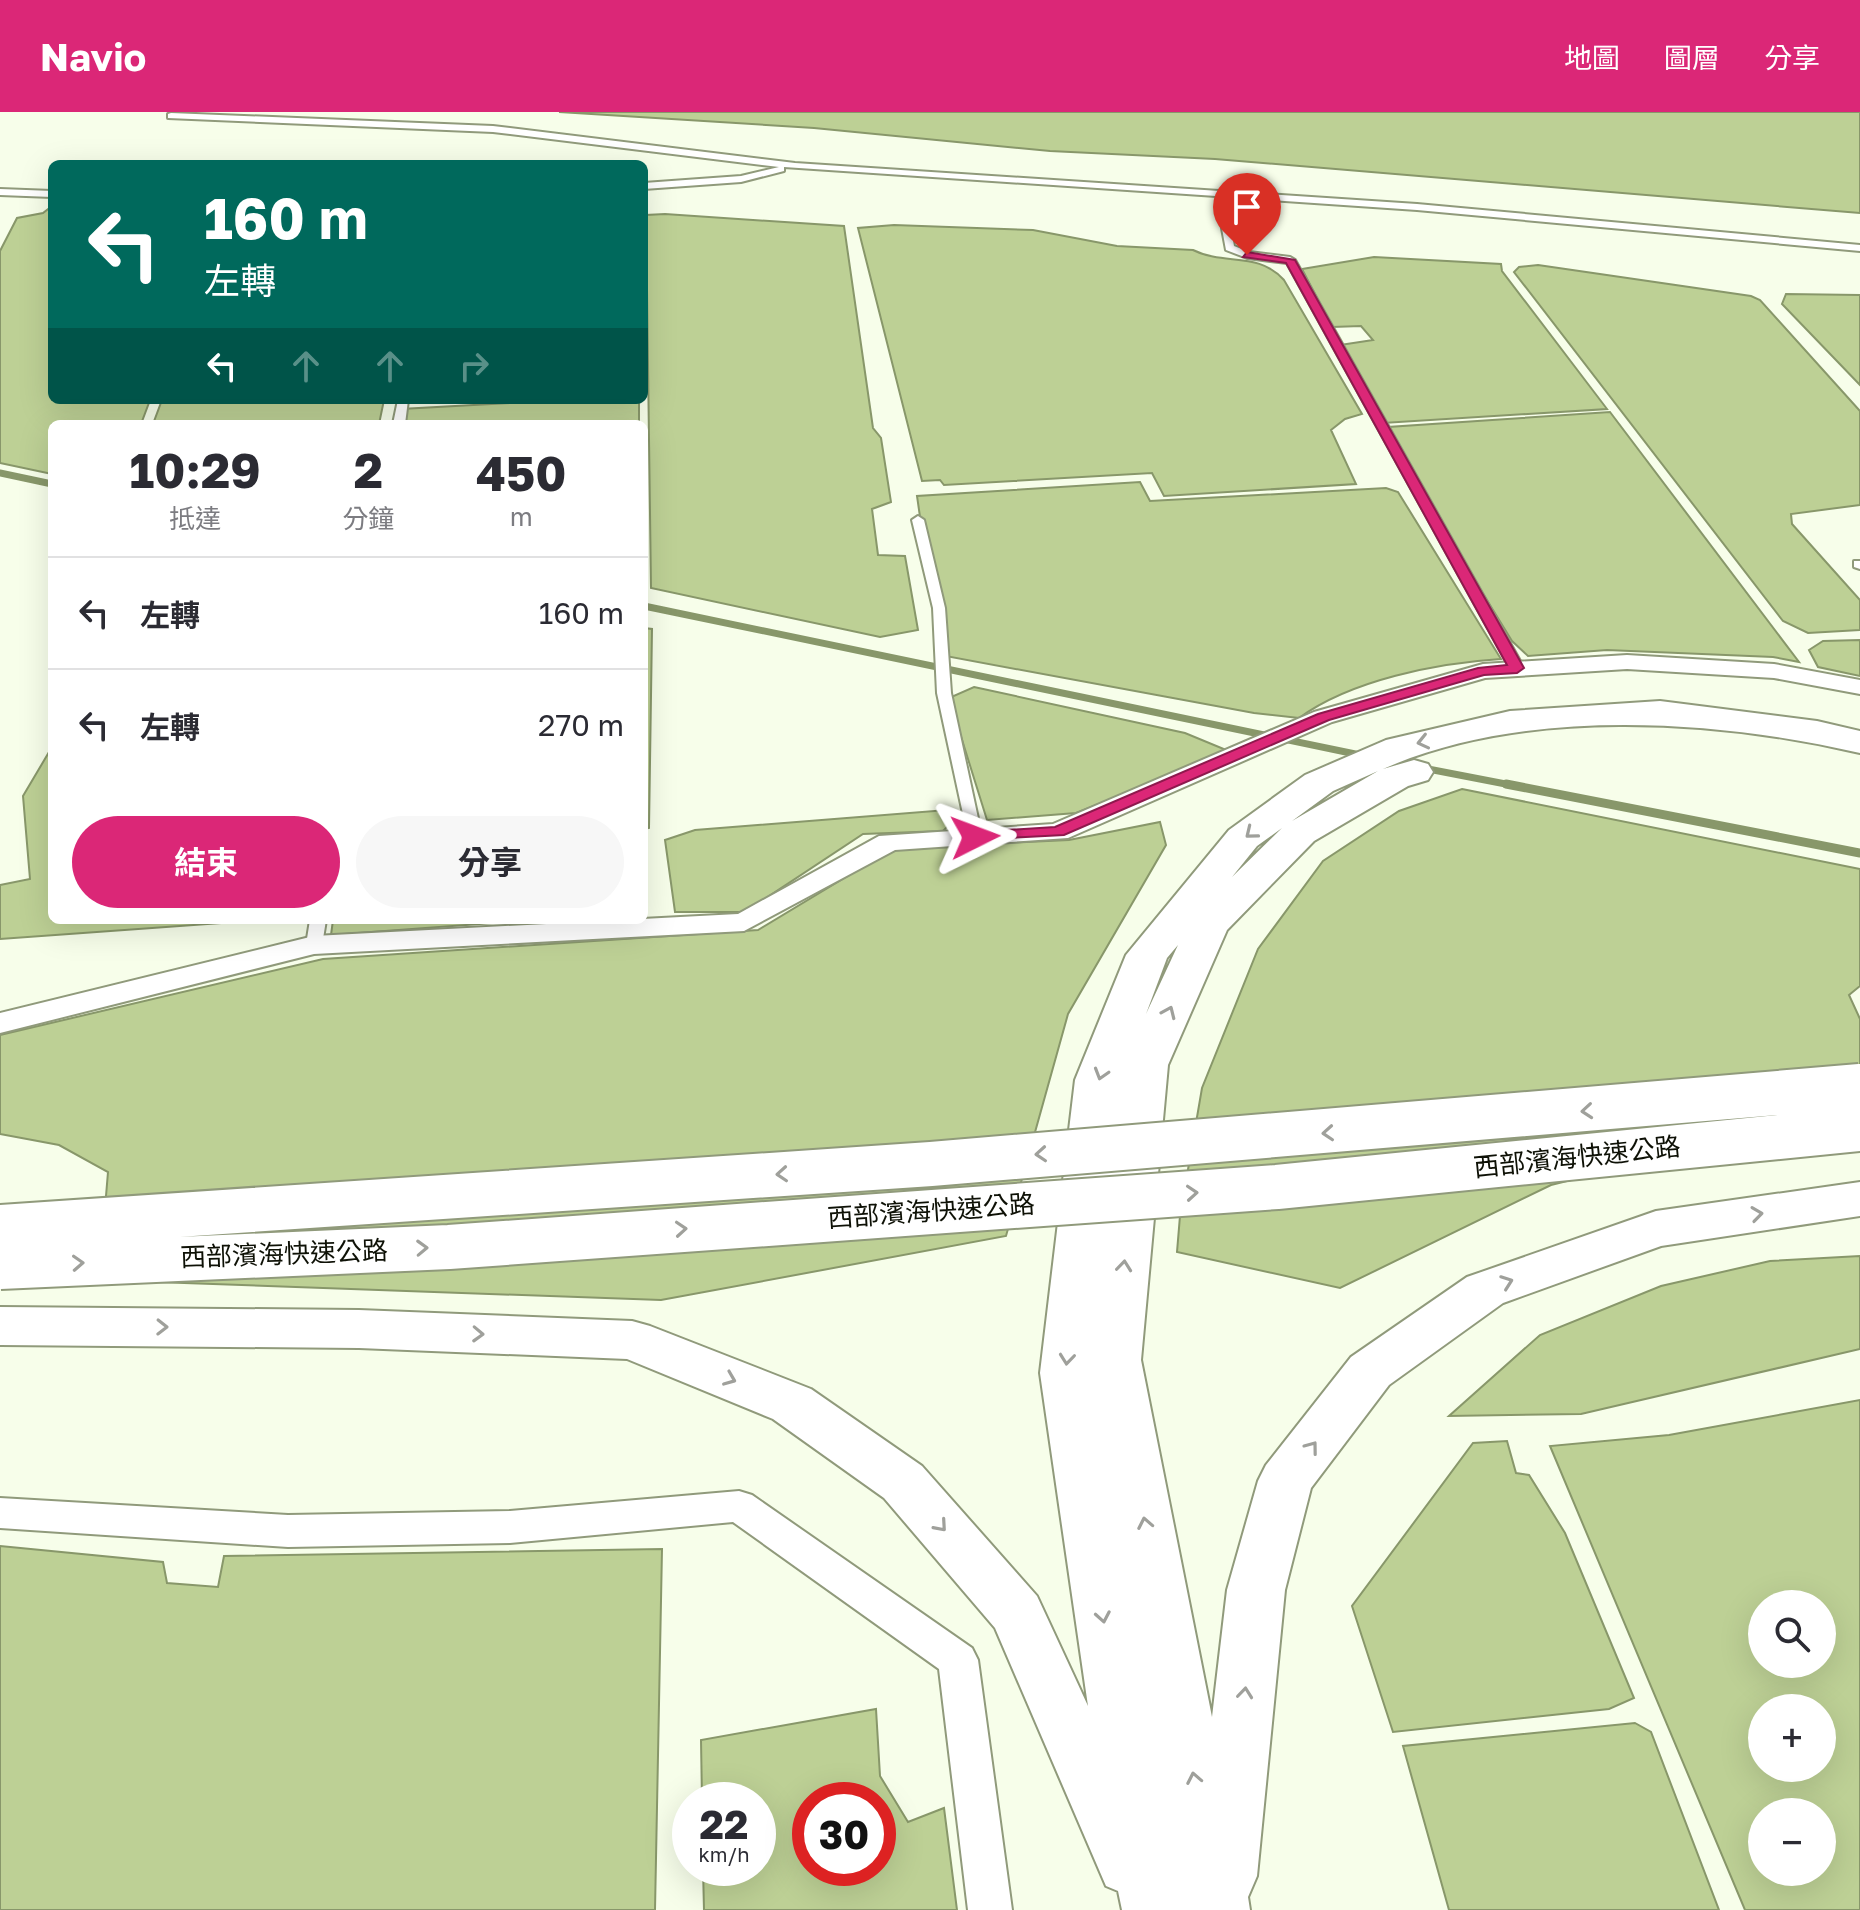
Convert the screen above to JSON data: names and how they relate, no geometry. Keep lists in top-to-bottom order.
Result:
{
  "streets": {
    "highway": ["西部濱海快速公路"]
  },
  "page": {
    "header": "Navio",
    "nav": ["地圖", "圖層", "分享"],
    "turn": ["160 m", "左轉"],
    "eta": [
      "10:29",
      "抵達",
      "2",
      "分鐘",
      "450",
      "m"
    ],
    "list": [
      {
        "name": "左轉",
        "value": "160 m"
      },
      {
        "name": "左轉",
        "value": "270 m"
      }
    ],
    "buttons": ["結束", "分享"],
    "map_buttons": ["+", "−"],
    "speed": "22 km/h",
    "limit": "30"
  }
}
